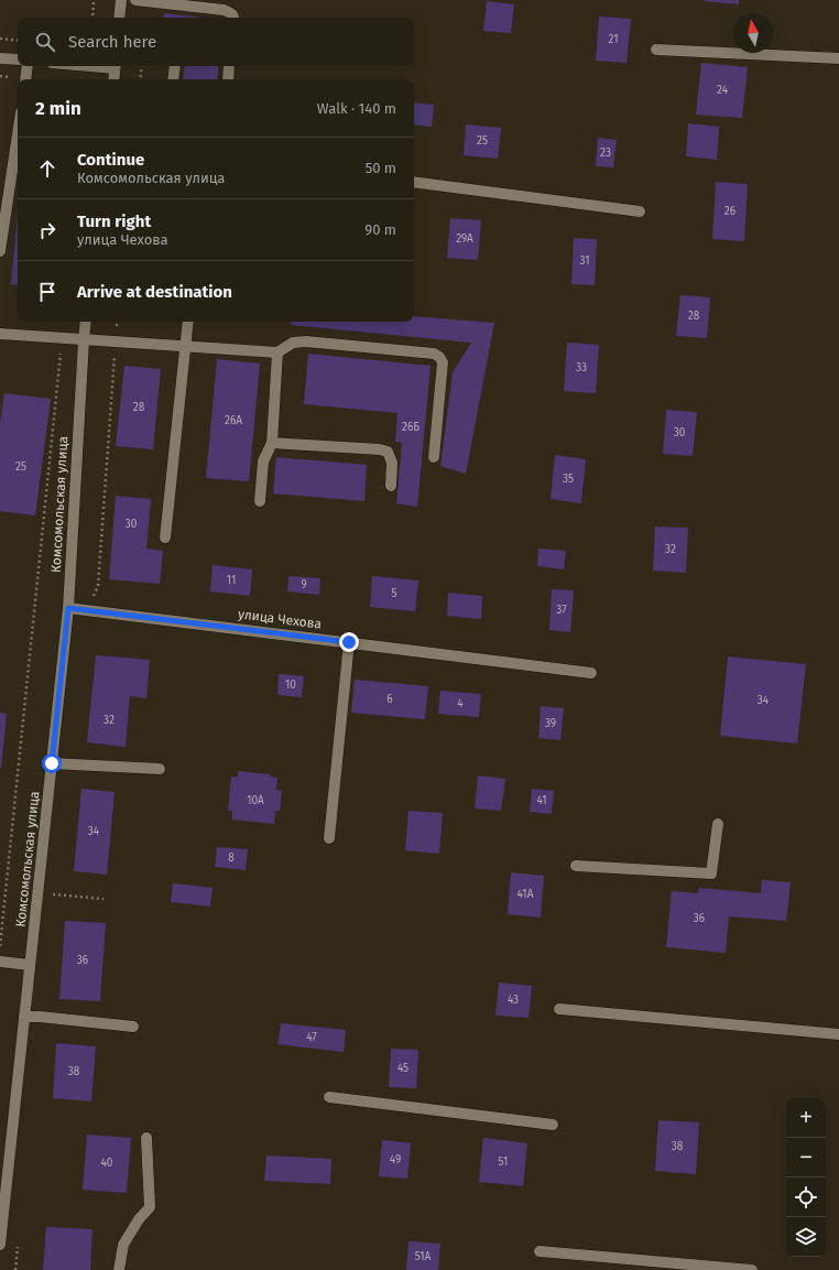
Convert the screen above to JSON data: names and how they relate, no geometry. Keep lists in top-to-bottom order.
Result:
{
  "streets": {
    "street": ["Комсомольская улица", "улица Чехова"]
  },
  "crossings": [
    ["Комсомольская улица", "улица Чехова"]
  ],
  "house_numbers": [
    "21",
    "24",
    "25",
    "23",
    "26",
    "29А",
    "31",
    "28",
    "33",
    "28",
    "26А",
    "26Б",
    "30",
    "25",
    "35",
    "30",
    "32",
    "11",
    "9",
    "5",
    "37",
    "10",
    "6",
    "34",
    "4",
    "32",
    "39",
    "10А",
    "41",
    "34",
    "8",
    "41А",
    "36",
    "36",
    "43",
    "47",
    "45",
    "38",
    "38",
    "49",
    "51",
    "40",
    "51А"
  ],
  "north": "top",
  "page": {
    "search": "Search here",
    "heading": ["2 min", "Walk · 140 m"],
    "list": [
      ["Continue", "Комсомольская улица", "50 m"],
      ["Turn right", "улица Чехова", "90 m"],
      "Arrive at destination"
    ],
    "map_buttons": ["+", "−"]
  }
}
